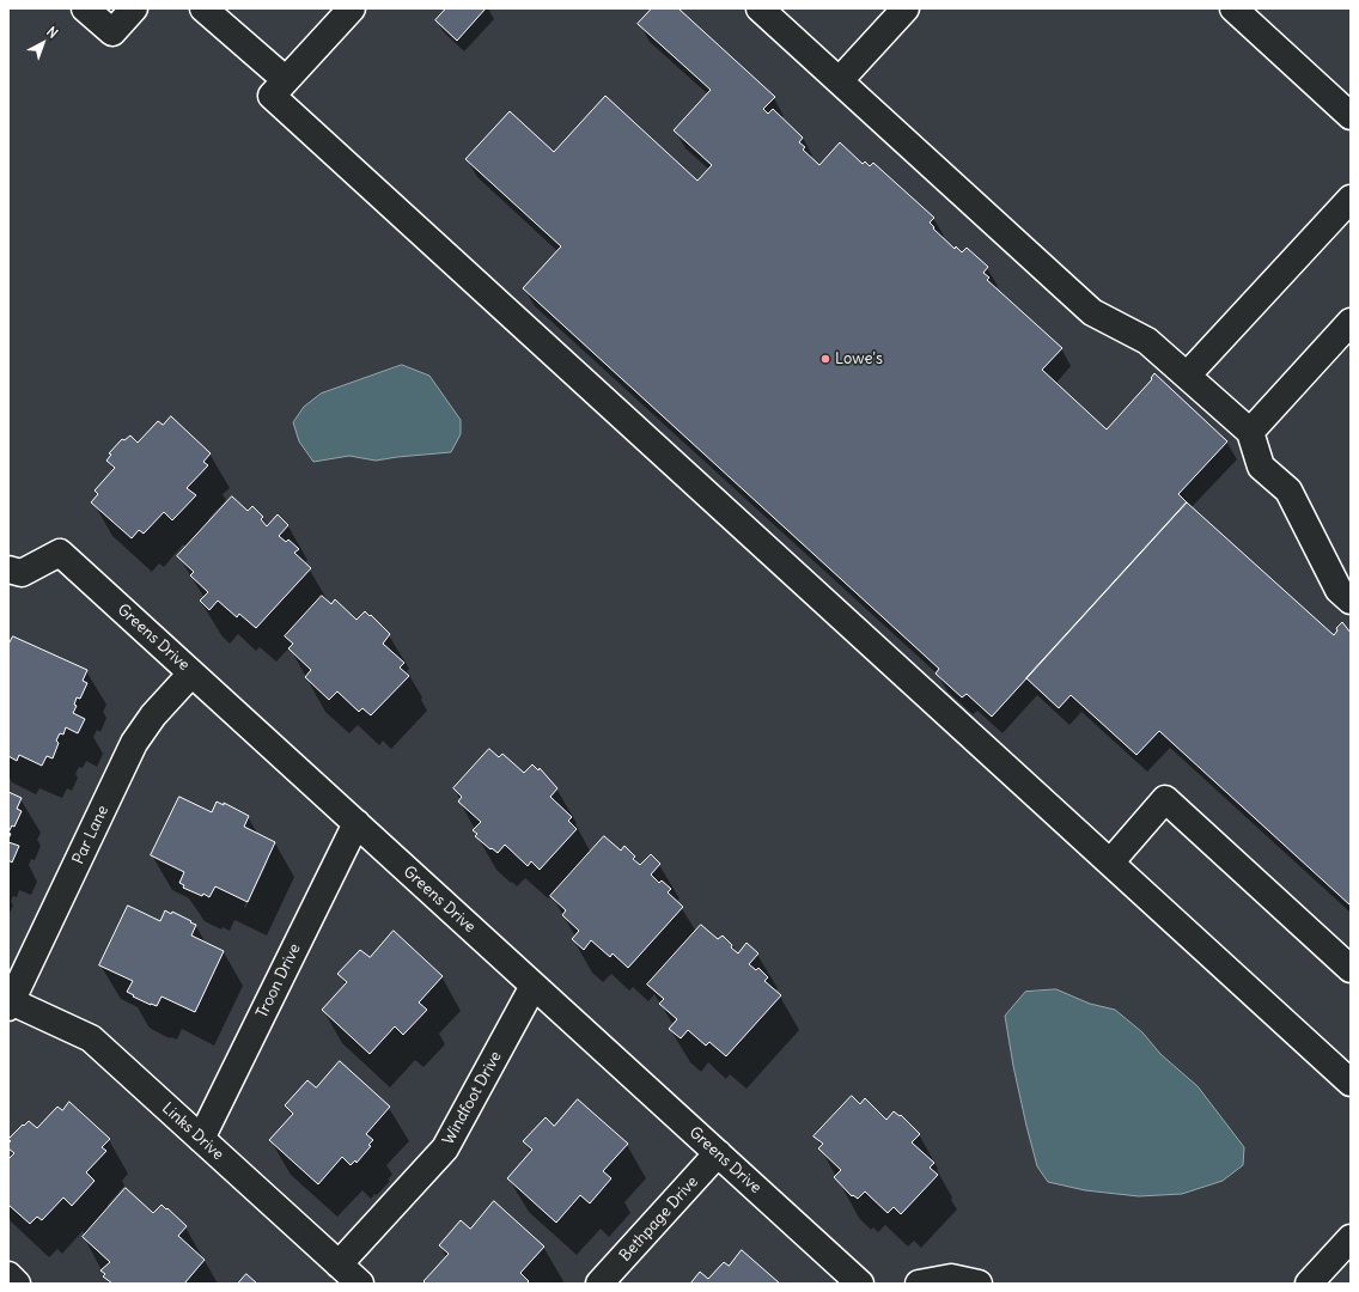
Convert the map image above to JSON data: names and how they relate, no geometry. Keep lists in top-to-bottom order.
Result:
{
  "streets": {
    "street": [
      "Greens Drive",
      "Par Lane",
      "Troon Drive",
      "Windfoot Drive",
      "Links Drive",
      "Bethpage Drive"
    ]
  },
  "crossings": [
    ["Greens Drive", "Par Lane"],
    ["Greens Drive", "Troon Drive"],
    ["Greens Drive", "Windfoot Drive"],
    ["Greens Drive", "Bethpage Drive"],
    ["Par Lane", "Links Drive"],
    ["Troon Drive", "Links Drive"],
    ["Windfoot Drive", "Links Drive"]
  ],
  "places": ["Lowe's"],
  "north": "top right"
}
